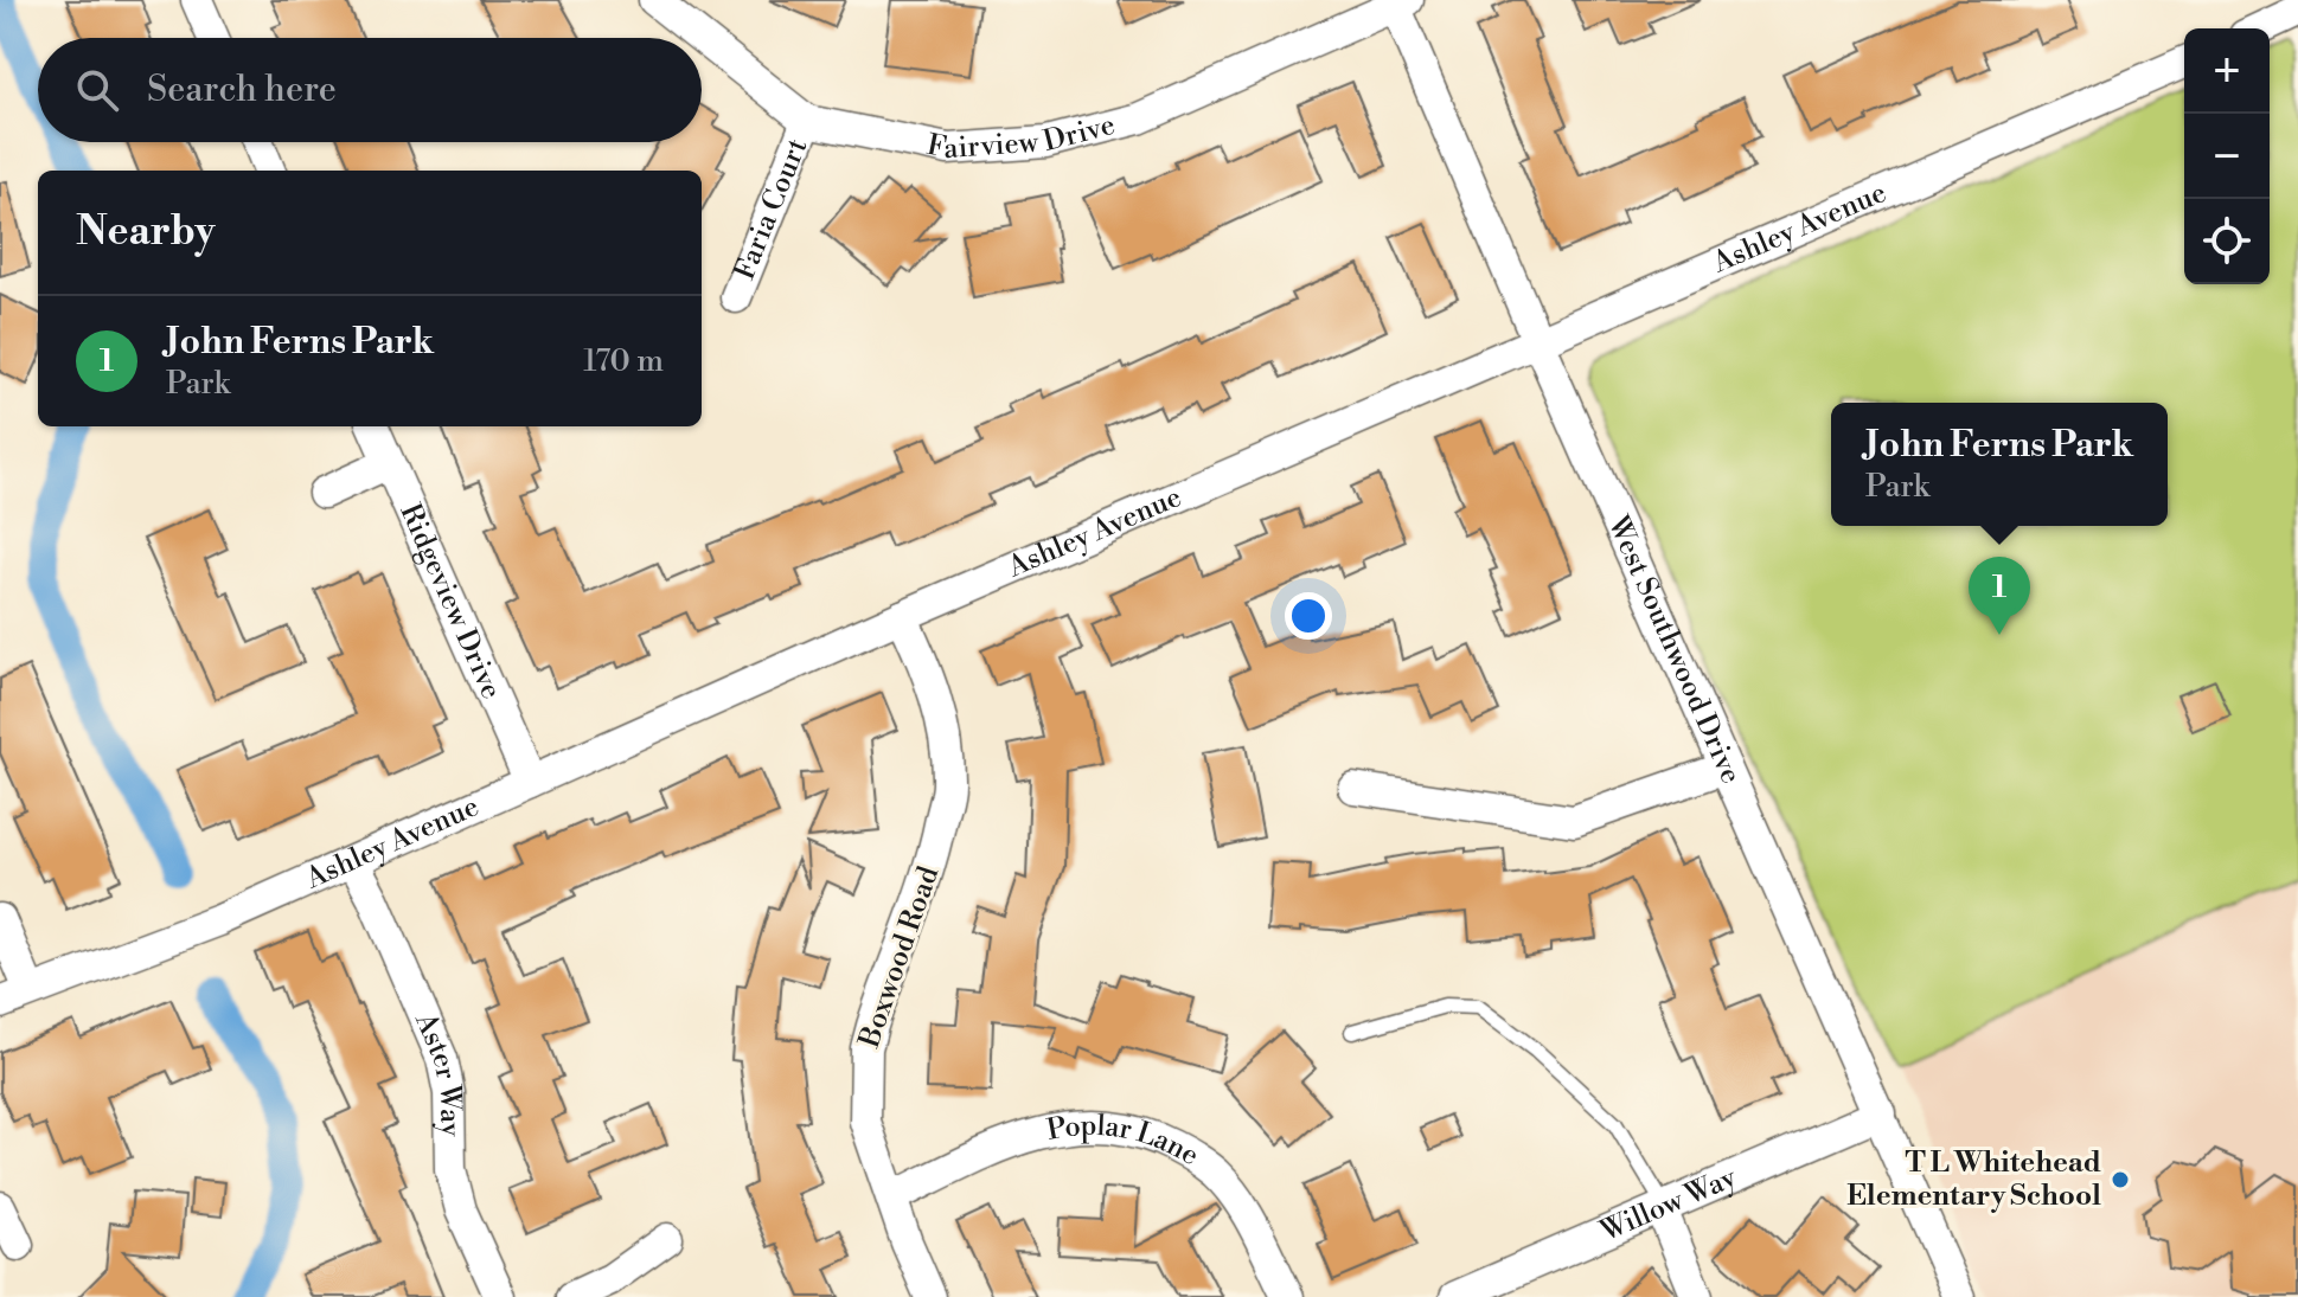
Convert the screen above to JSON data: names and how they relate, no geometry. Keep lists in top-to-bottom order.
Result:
{
  "streets": {
    "street": [
      "Fairview Drive",
      "Faria Court",
      "Ashley Avenue",
      "Ridgeview Drive",
      "West Southwood Drive",
      "Boxwood Road",
      "Aster Way",
      "Poplar Lane",
      "Willow Way"
    ]
  },
  "crossings": [
    ["Fairview Drive", "Faria Court"],
    ["Fairview Drive", "West Southwood Drive"],
    ["Ashley Avenue", "Ridgeview Drive"],
    ["Ashley Avenue", "West Southwood Drive"],
    ["Ashley Avenue", "Boxwood Road"],
    ["Ashley Avenue", "Aster Way"],
    ["West Southwood Drive", "Willow Way"],
    ["Boxwood Road", "Poplar Lane"]
  ],
  "places": ["T L Whitehead Elementary School"],
  "page": {
    "map_buttons": ["+", "−"],
    "search": "Search here",
    "heading": "Nearby",
    "list": [
      {
        "mark": "1",
        "name": "John Ferns Park",
        "note": "Park",
        "value": "170 m"
      }
    ],
    "popup": ["John Ferns Park", "Park"],
    "pins": "1"
  }
}
